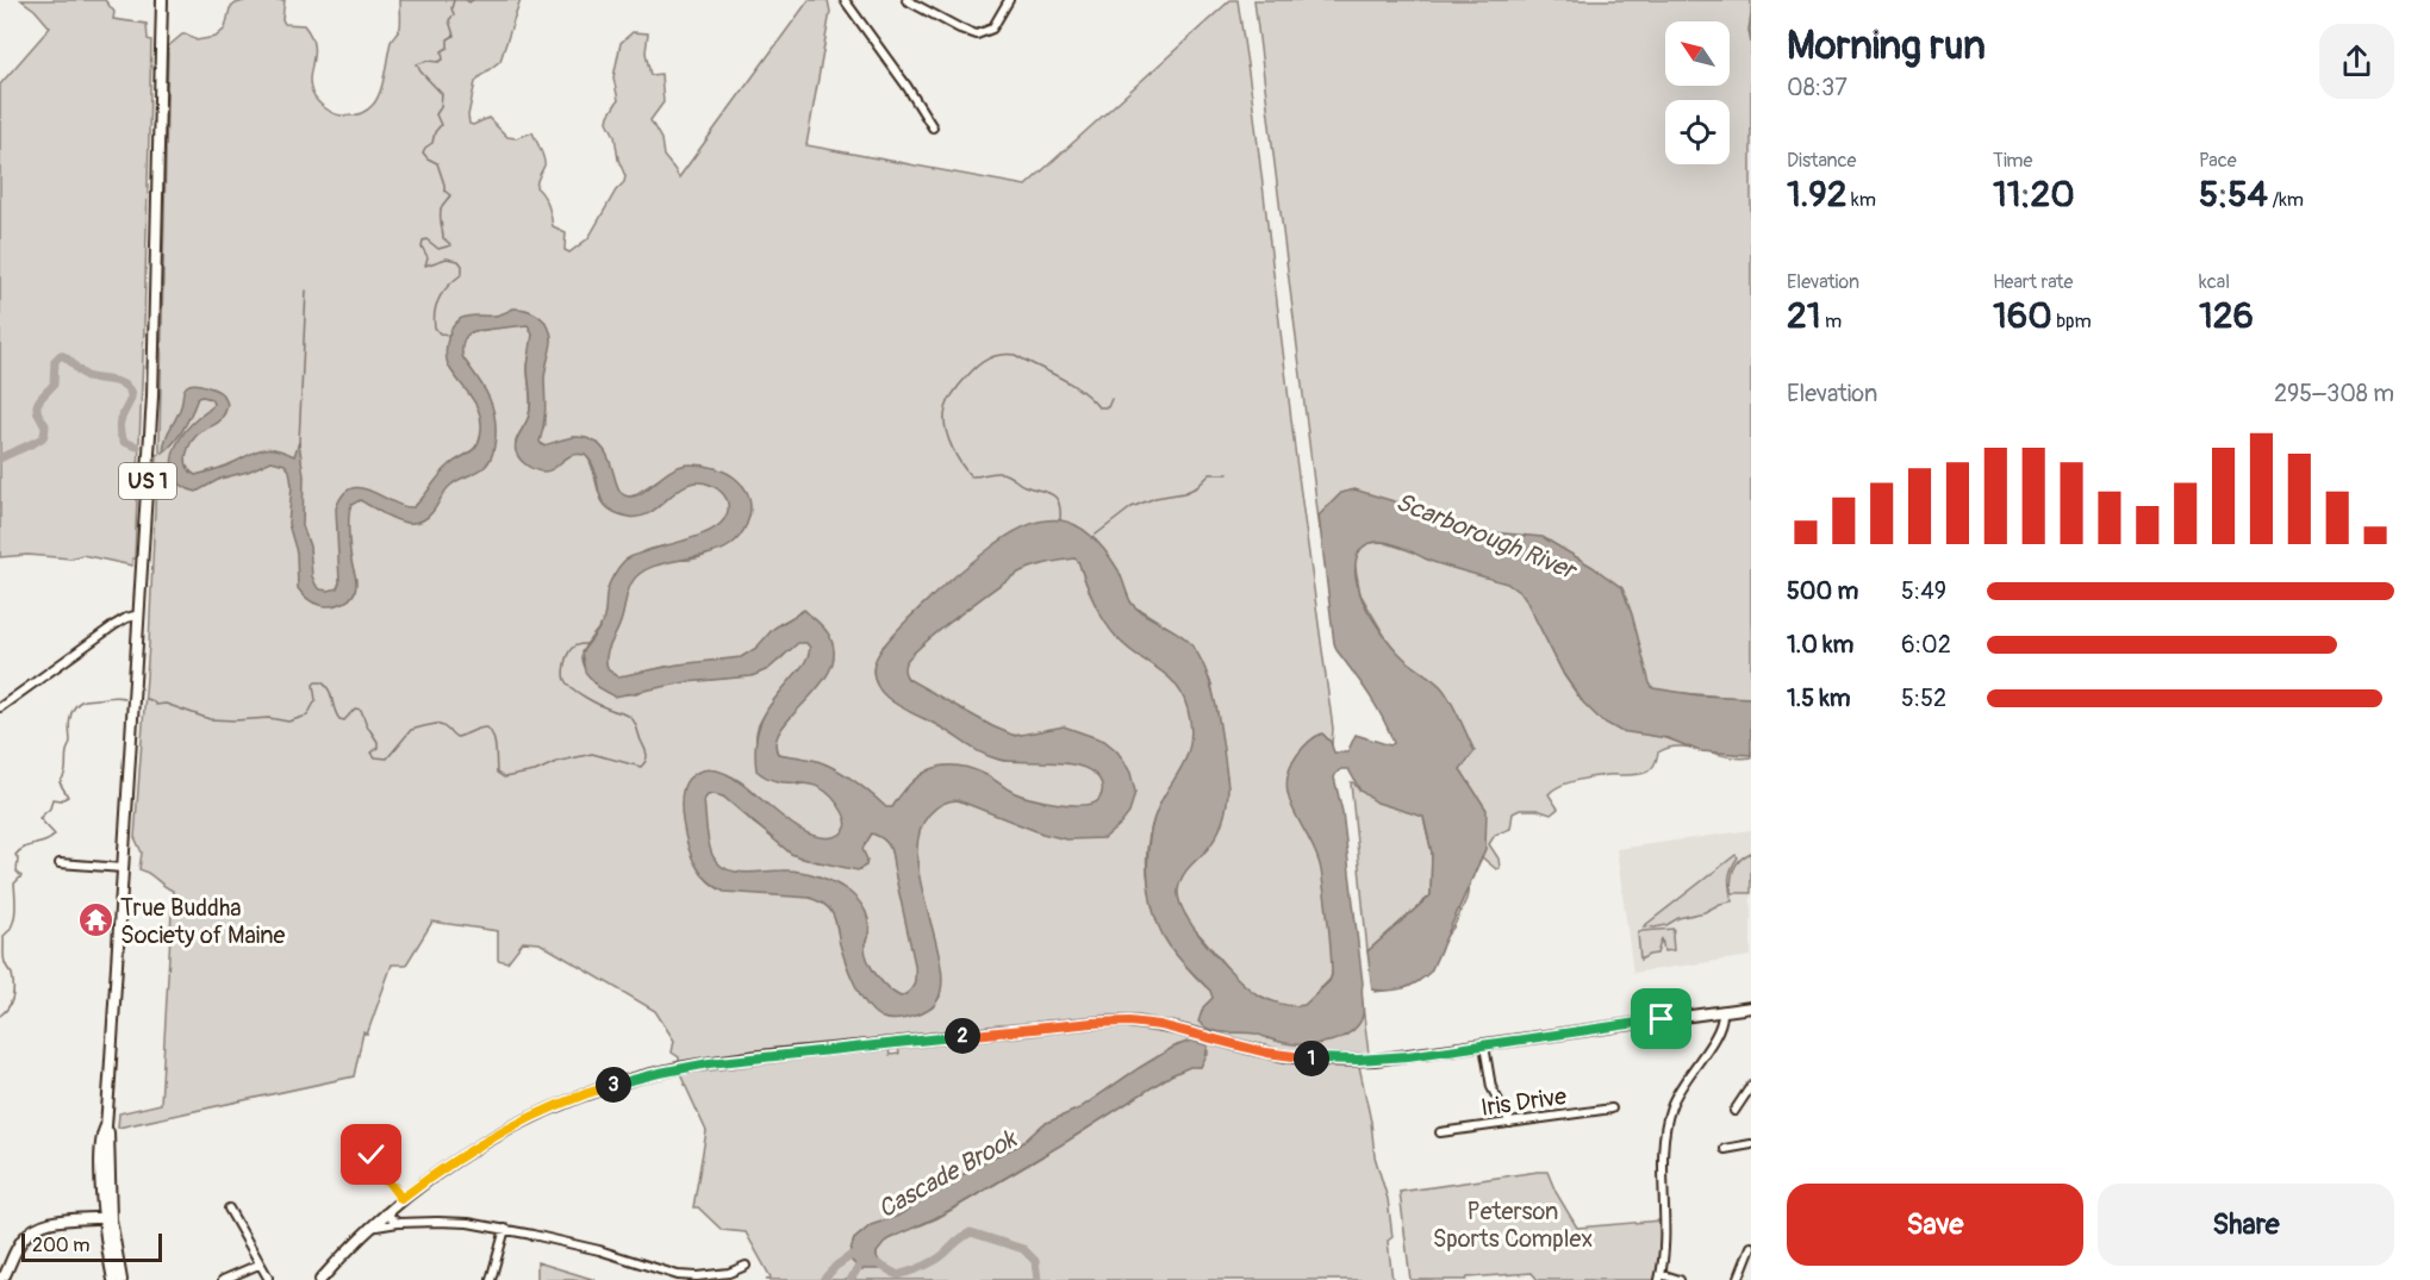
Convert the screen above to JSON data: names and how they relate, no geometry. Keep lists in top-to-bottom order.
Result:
{
  "streets": {
    "main road": ["US 1"],
    "street": ["Iris Drive"]
  },
  "water": ["Scarborough River", "Cascade Brook"],
  "parks": ["Peterson Sports Complex"],
  "places": {
    "temple": ["True Buddha Society of Maine"]
  },
  "scale_bar": "200 m",
  "north": "top left",
  "page": {
    "heading": ["Morning run", "08:37"],
    "stats": [
      ["Distance", "1.92 km"],
      ["Time", "11:20"],
      ["Pace", "5:54 /km"],
      ["Elevation", "21 m"],
      ["Heart rate", "160 bpm"],
      ["kcal", "126"]
    ],
    "chart": ["Elevation", "295–308 m"],
    "list": [
      {
        "name": "500 m",
        "note": "5:49"
      },
      {
        "name": "1.0 km",
        "note": "6:02"
      },
      {
        "name": "1.5 km",
        "note": "5:52"
      }
    ],
    "pins": ["2", "1", "3"],
    "buttons": ["Save", "Share"],
    "scale": "200 m"
  }
}
